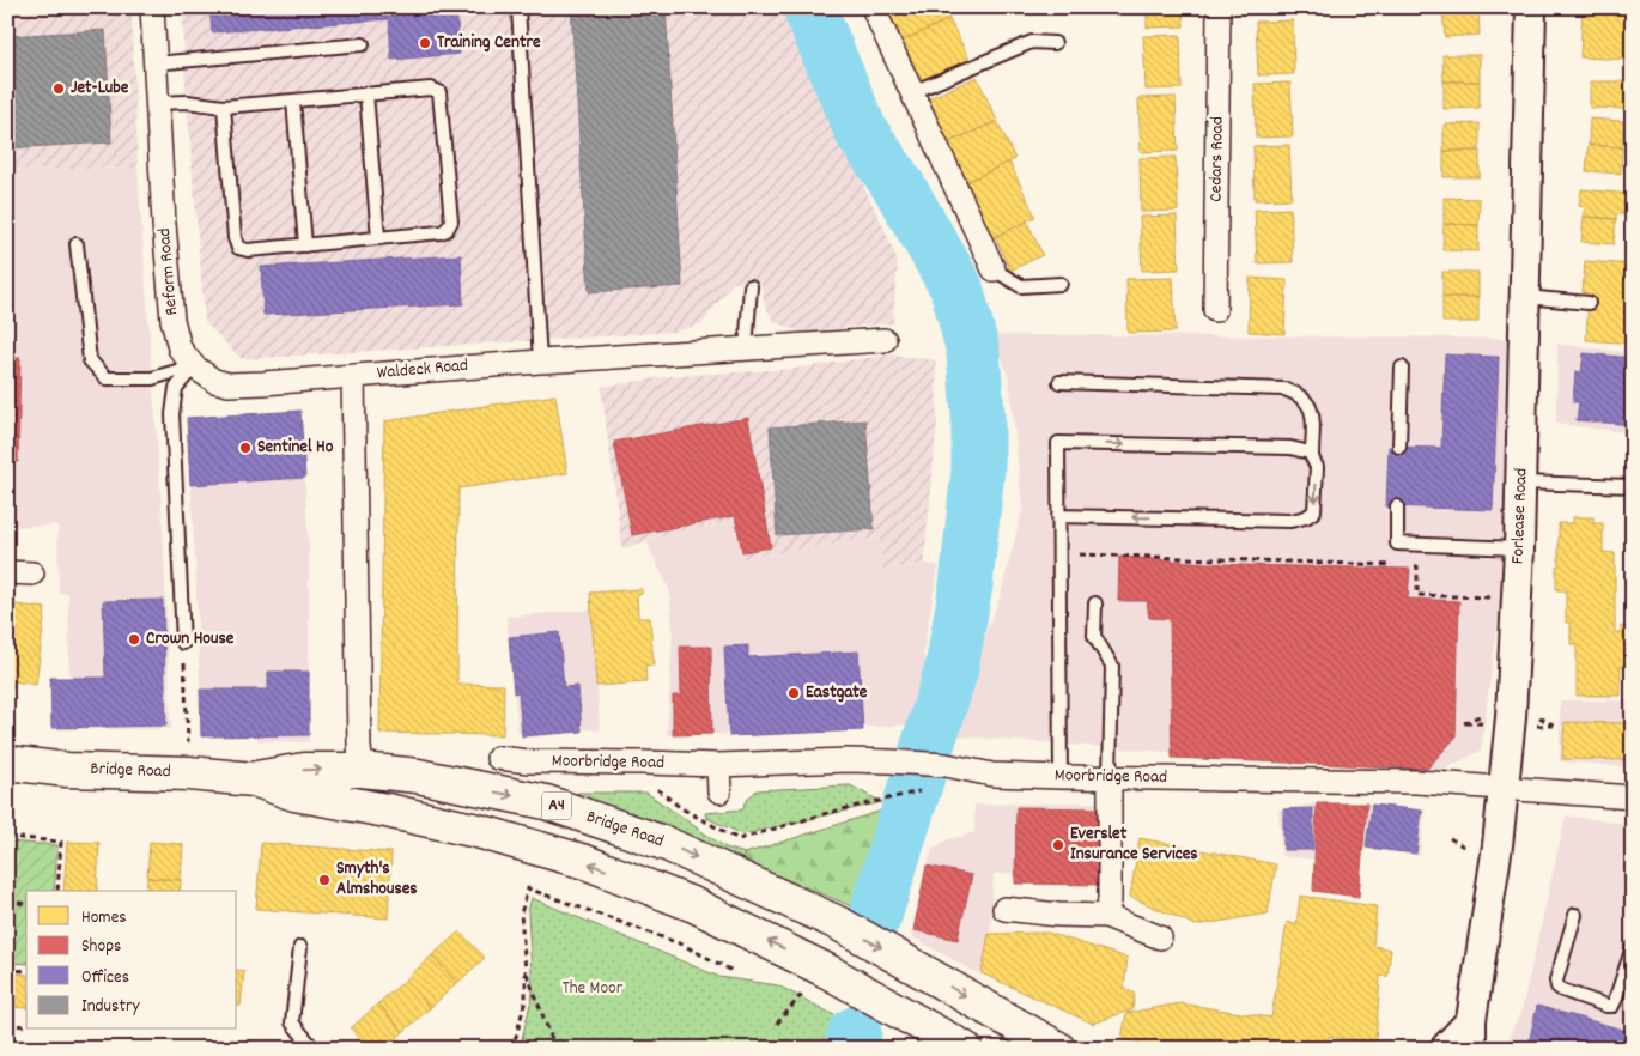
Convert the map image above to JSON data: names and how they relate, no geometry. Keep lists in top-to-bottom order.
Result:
{
  "streets": {
    "main road": ["Bridge Road", "A4"],
    "street": [
      "Cedars Road",
      "Reform Road",
      "Waldeck Road",
      "Forlease Road",
      "Moorbridge Road"
    ]
  },
  "crossings": [
    ["Reform Road", "Waldeck Road"],
    ["Waldeck Road", "Bridge Road"],
    ["Forlease Road", "Moorbridge Road"],
    ["Bridge Road", "A4"]
  ],
  "parks": ["The Moor"],
  "places": [
    "Training Centre",
    "Jet-Lube",
    "Sentinel Ho",
    "Crown House",
    "Eastgate",
    "Everslet Insurance Services",
    "Smyth's Almshouses"
  ],
  "legend": [
    "Homes",
    "Shops",
    "Offices",
    "Industry"
  ]
}
